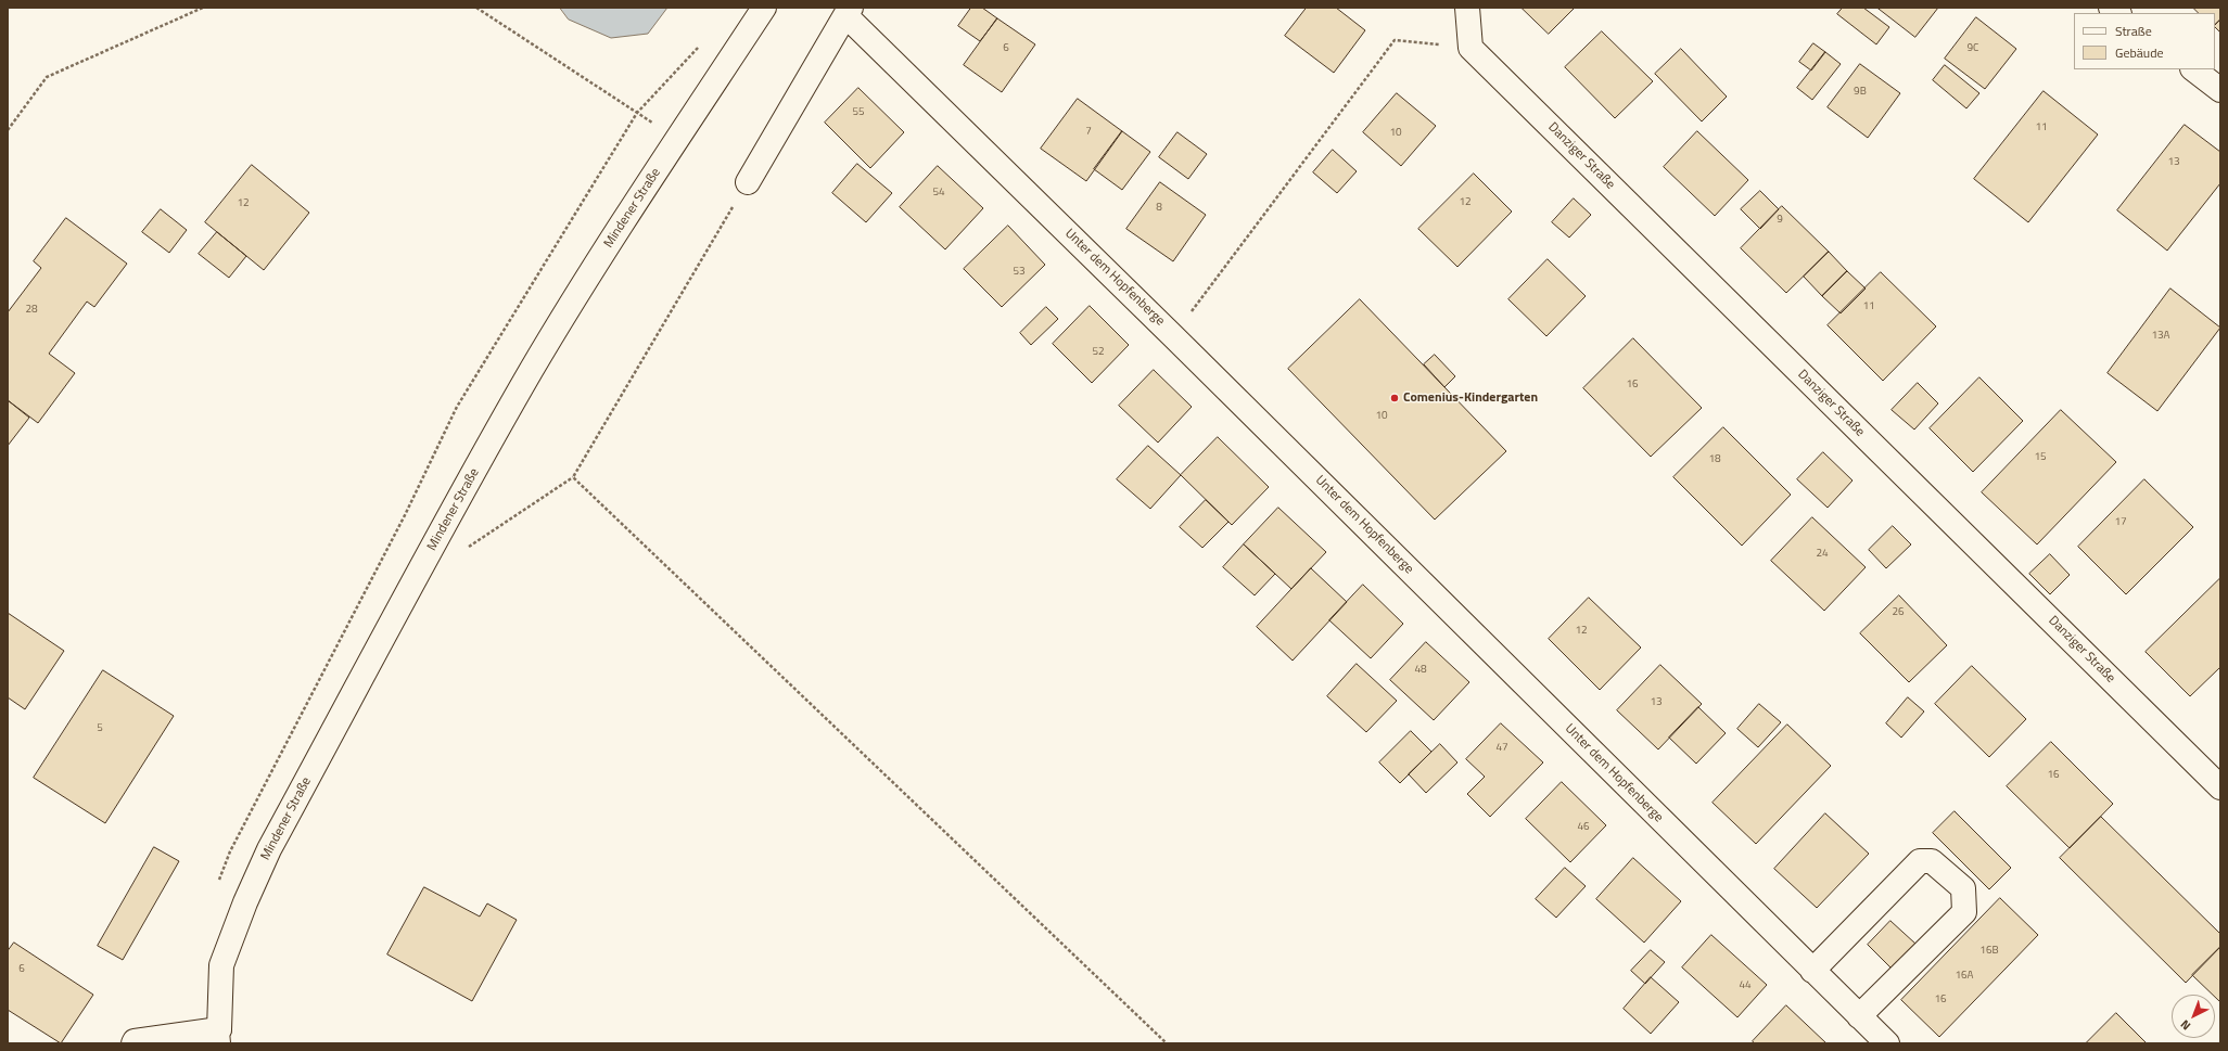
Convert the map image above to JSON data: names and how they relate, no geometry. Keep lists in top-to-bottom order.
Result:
{
  "streets": {
    "street": ["Danziger Straße", "Mindener Straße", "Unter dem Hopfenberge"]
  },
  "places": ["Comenius-Kindergarten"],
  "house_numbers": [
    "6",
    "9C",
    "9B",
    "55",
    "11",
    "7",
    "10",
    "13",
    "54",
    "12",
    "12",
    "8",
    "9",
    "53",
    "11",
    "28",
    "13A",
    "52",
    "16",
    "10",
    "15",
    "18",
    "17",
    "24",
    "26",
    "12",
    "48",
    "13",
    "5",
    "47",
    "16",
    "46",
    "16B",
    "6",
    "16A",
    "44",
    "16"
  ],
  "legend": ["Straße", "Gebäude"],
  "north": "bottom left"
}
